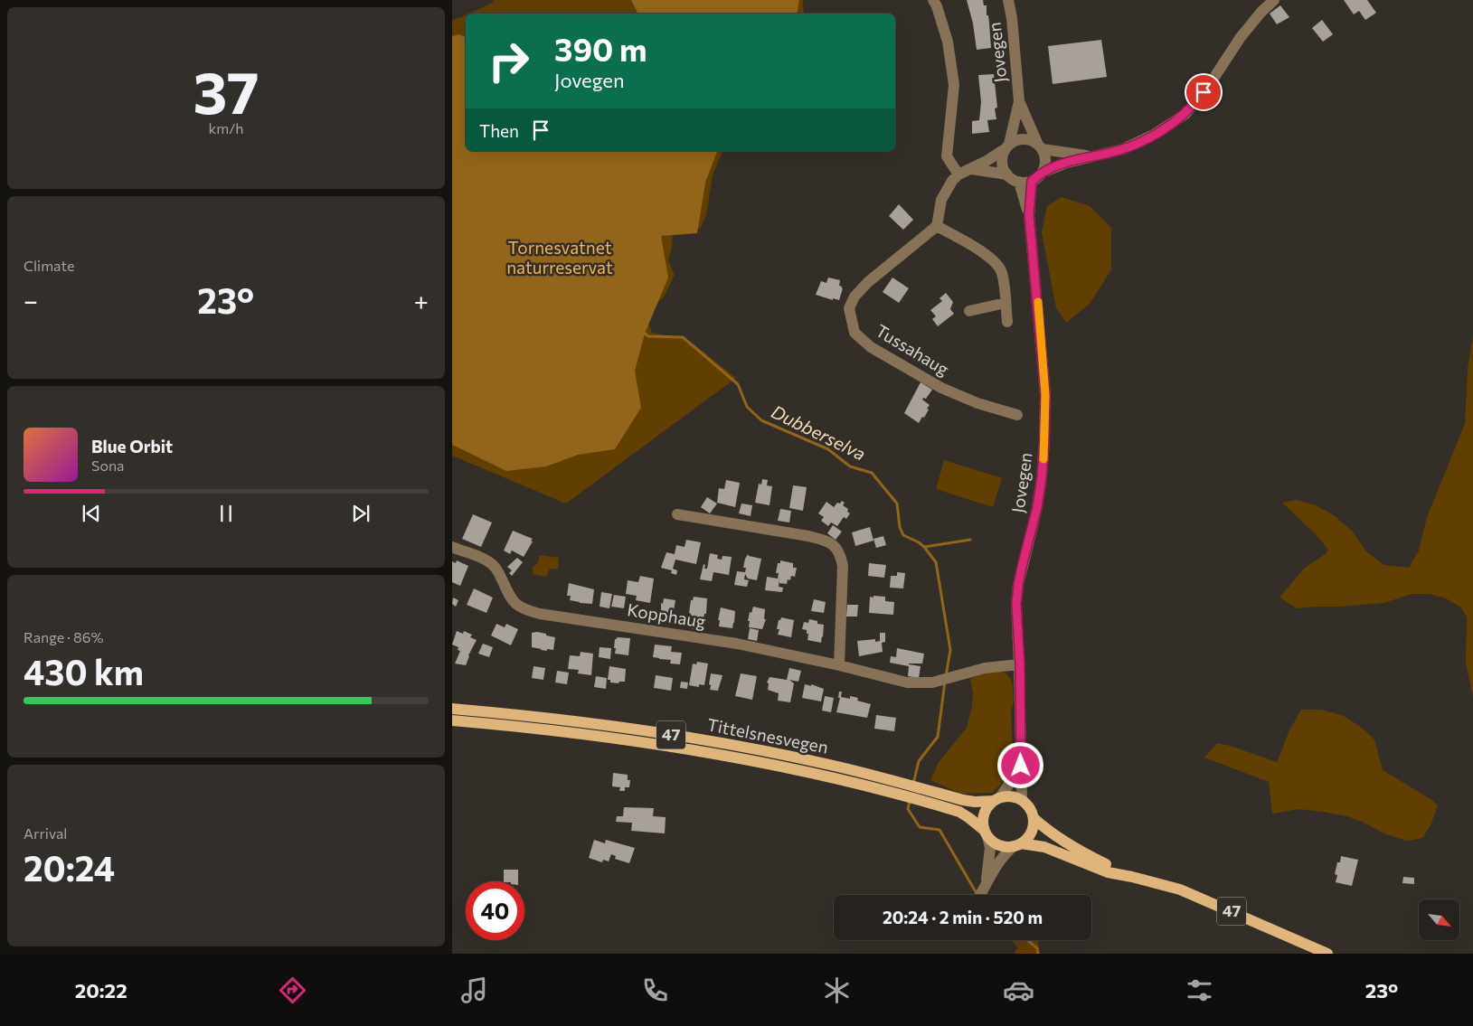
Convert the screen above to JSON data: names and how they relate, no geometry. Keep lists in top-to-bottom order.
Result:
{
  "streets": {
    "main road": ["47", "Tittelsnesvegen"],
    "street": ["Jovegen", "Tussahaug", "Kopphaug"]
  },
  "crossings": [
    ["Jovegen", "Kopphaug"],
    ["Jovegen", "47"],
    ["Jovegen", "Tittelsnesvegen"],
    ["47", "Tittelsnesvegen"]
  ],
  "water": ["Dubberselva"],
  "parks": ["Tornesvatnet naturreservat"],
  "north": "bottom right",
  "page": {
    "tile": [
      ["37", "km/h"],
      "Climate",
      ["Range · 86%", "430 km"],
      ["Arrival", "20:24"]
    ],
    "turn": ["390 m", "Jovegen"],
    "then": "Then",
    "heat": ["−", "23°", "+"],
    "song": ["Blue Orbit", "Sona"],
    "limit": "40",
    "trip": "20:24 · 2 min · 520 m",
    "tabs": ["20:22", "23°"]
  }
}
